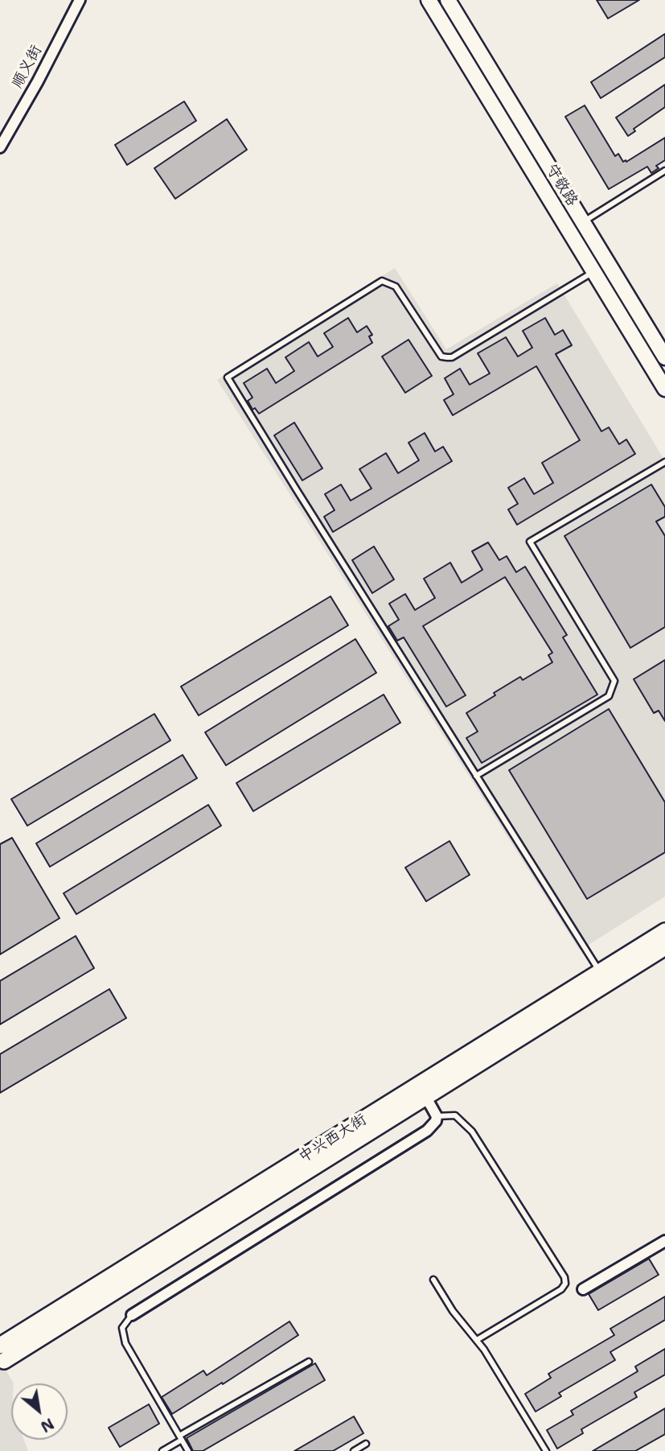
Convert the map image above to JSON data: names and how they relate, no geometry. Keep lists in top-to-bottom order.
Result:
{
  "streets": {
    "main road": ["守敬路", "中兴西大街"],
    "street": ["顺义街"]
  },
  "north": "bottom right"
}
